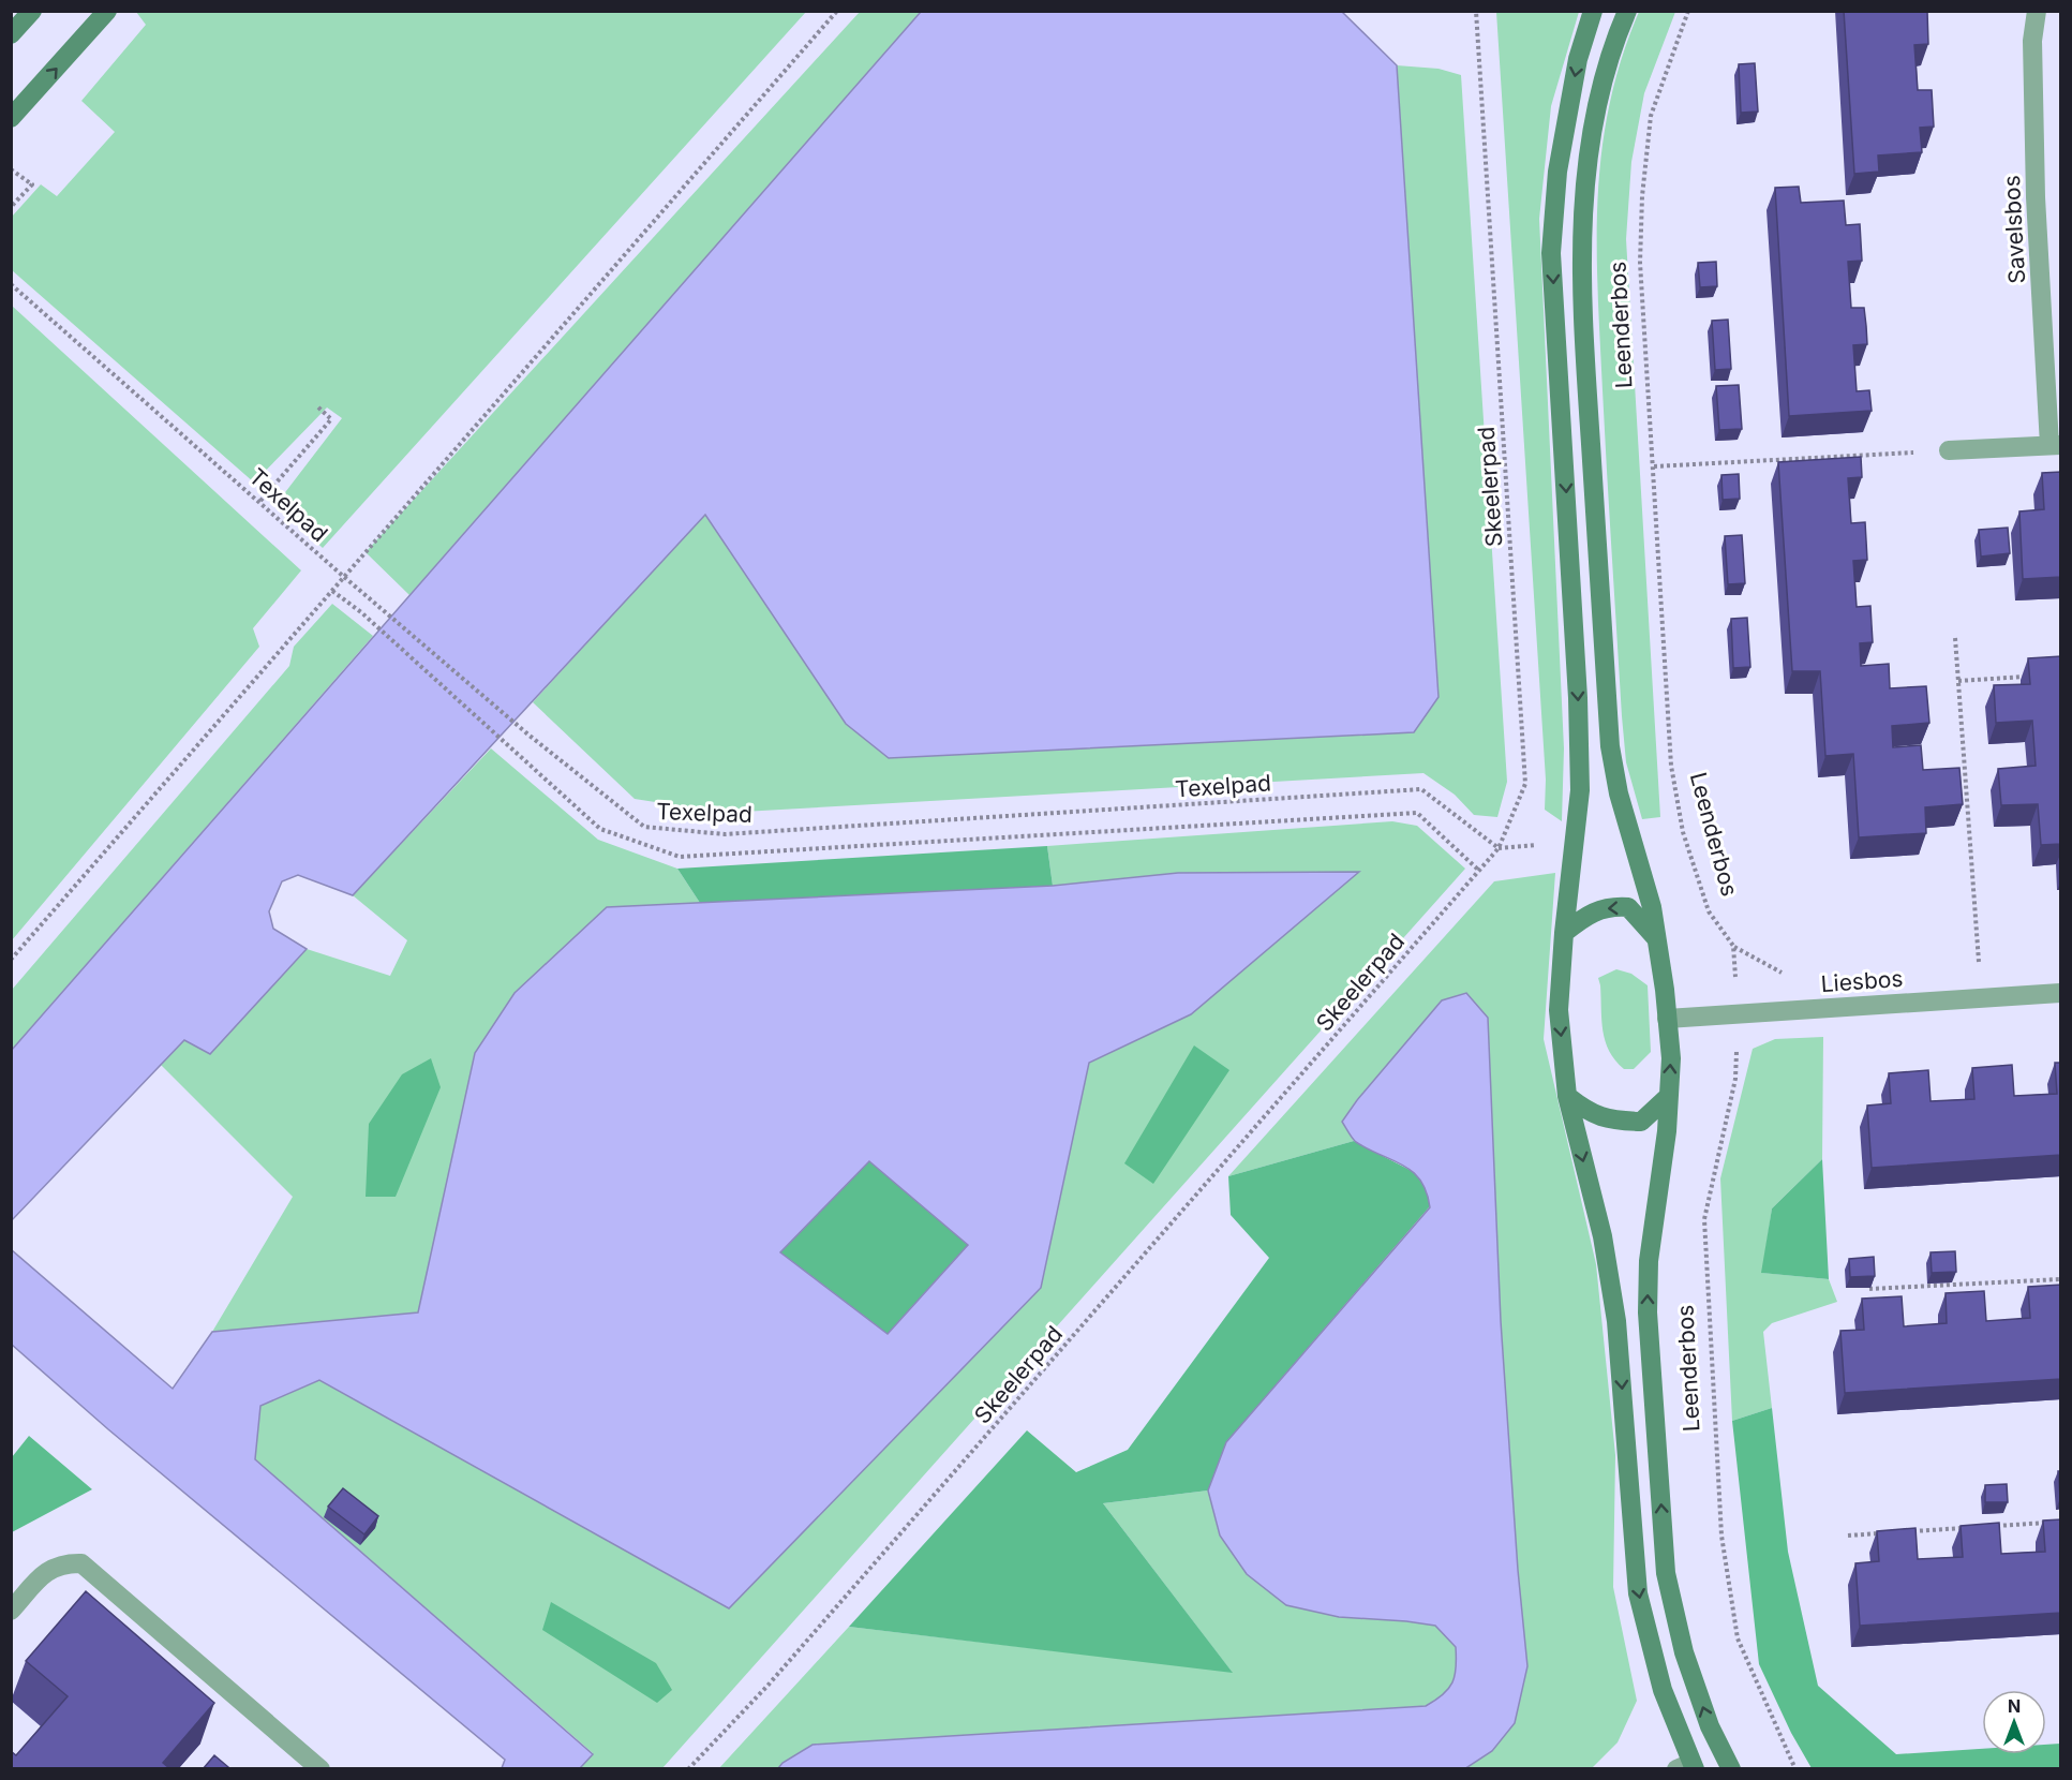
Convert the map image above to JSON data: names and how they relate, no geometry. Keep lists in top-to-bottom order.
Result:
{
  "streets": {
    "main road": ["Leenderbos"],
    "street": ["Savelsbos", "Liesbos"],
    "path": ["Skeelerpad", "Texelpad"]
  },
  "crossings": [
    ["Leenderbos", "Liesbos"],
    ["Skeelerpad", "Texelpad"]
  ],
  "north": "top"
}
